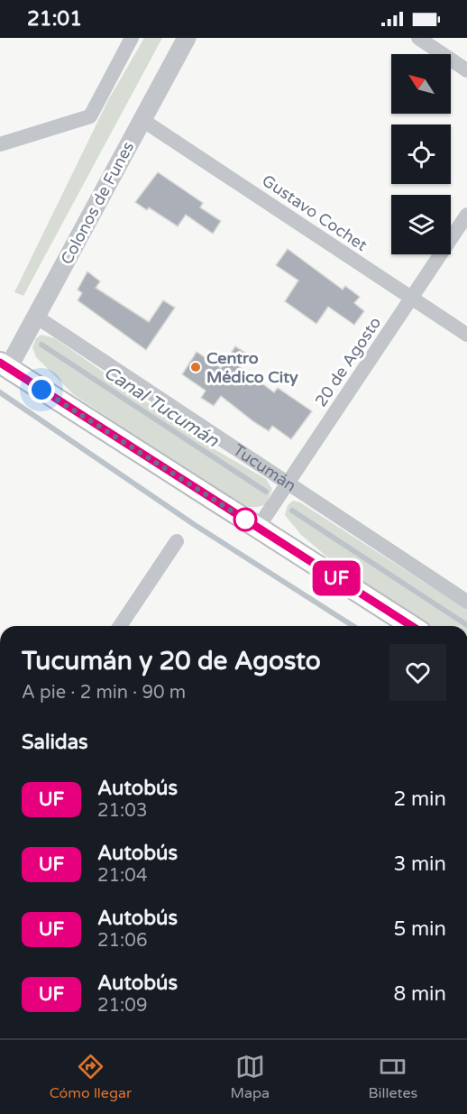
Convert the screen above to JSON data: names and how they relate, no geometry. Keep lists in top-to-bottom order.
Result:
{
  "streets": {
    "street": [
      "Colonos de Funes",
      "Gustavo Cochet",
      "20 de Agosto",
      "Tucumán"
    ]
  },
  "crossings": [
    ["Colonos de Funes", "Gustavo Cochet"],
    ["Colonos de Funes", "Tucumán"],
    ["Gustavo Cochet", "20 de Agosto"],
    ["20 de Agosto", "Tucumán"]
  ],
  "water": ["Canal Tucumán"],
  "places": ["Centro Médico City"],
  "lines": ["bus line UF"],
  "north": "top left",
  "page": {
    "status": "21:01",
    "on_map": "UF",
    "heading": [
      ["Tucumán y 20 de Agosto", "A pie · 2 min · 90 m"],
      "Salidas"
    ],
    "list": [
      {
        "mark": "UF",
        "name": "Autobús",
        "note": "21:03",
        "value": "2 min"
      },
      {
        "mark": "UF",
        "name": "Autobús",
        "note": "21:04",
        "value": "3 min"
      },
      {
        "mark": "UF",
        "name": "Autobús",
        "note": "21:06",
        "value": "5 min"
      },
      {
        "mark": "UF",
        "name": "Autobús",
        "note": "21:09",
        "value": "8 min"
      }
    ],
    "tabs": ["Cómo llegar", "Mapa", "Billetes"]
  }
}
